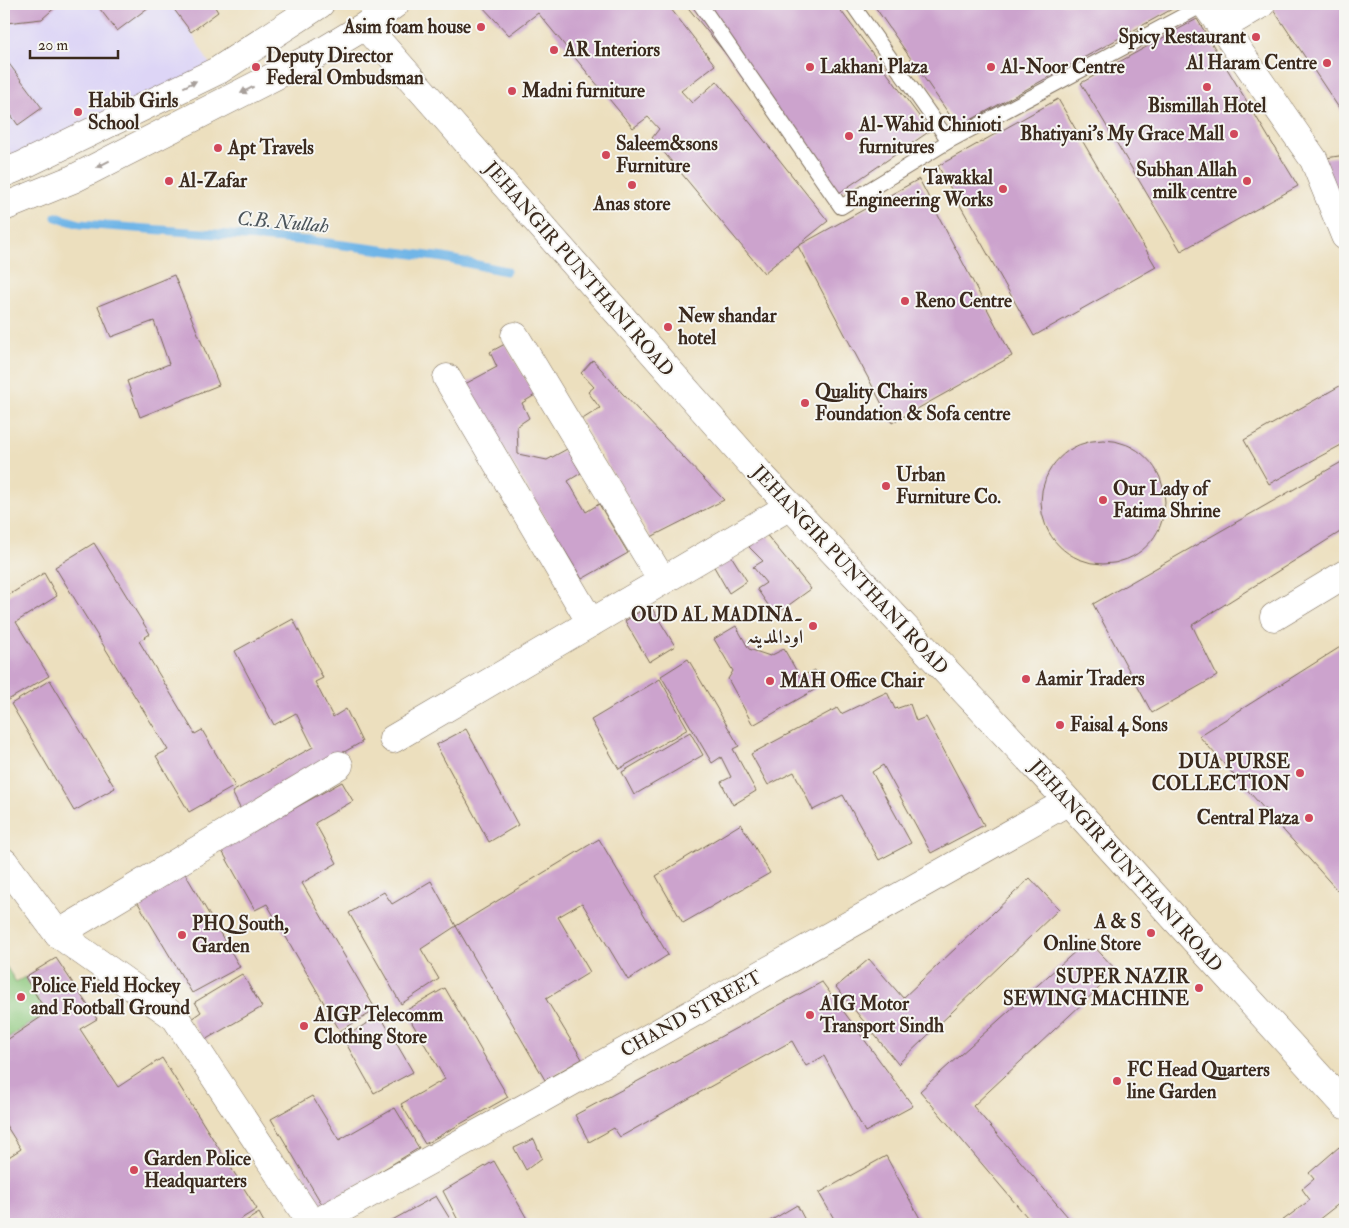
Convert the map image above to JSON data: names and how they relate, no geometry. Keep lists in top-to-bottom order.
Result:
{
  "streets": {
    "street": ["JEHANGIR PUNTHANI ROAD", "CHAND STREET"]
  },
  "crossings": [
    ["JEHANGIR PUNTHANI ROAD", "CHAND STREET"]
  ],
  "water": ["C.B. Nullah"],
  "places": [
    "Asim foam house",
    "Spicy Restaurant",
    "AR Interiors",
    "Al Haram Centre",
    "Deputy Director Federal Ombudsman",
    "Lakhani Plaza",
    "Al-Noor Centre",
    "Bismillah Hotel",
    "Madni furniture",
    "Habib Girls School",
    "Bhatiyani's My Grace Mall",
    "Al-Wahid Chinioti furnitures",
    "Apt Travels",
    "Saleem&sons Furniture",
    "Al-Zafar",
    "Subhan Allah milk centre",
    "Anas store",
    "Tawakkal Engineering Works",
    "Reno Centre",
    "New shandar hotel",
    "Quality Chairs Foundation & Sofa centre",
    "Urban Furniture Co.",
    "Our Lady of Fatima Shrine",
    "OUD AL MADINA۔ اودالمدینہ",
    "Aamir Traders",
    "MAH Office Chair",
    "Faisal 4 Sons",
    "DUA PURSE COLLECTION",
    "Central Plaza",
    "A & S Online Store",
    "PHQ South, Garden",
    "SUPER NAZIR SEWING MACHINE",
    "Police Field Hockey and Football Ground",
    "AIG Motor Transport Sindh",
    "AIGP Telecomm Clothing Store",
    "FC Head Quarters line Garden",
    "Garden Police Headquarters"
  ],
  "scale_bar": "20 m"
}
